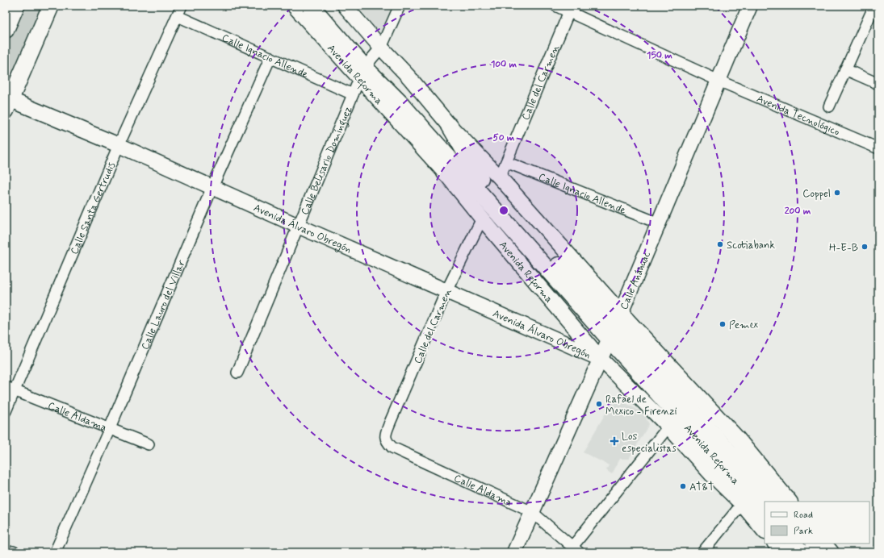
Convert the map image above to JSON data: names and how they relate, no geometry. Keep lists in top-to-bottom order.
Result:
{
  "streets": {
    "main road": ["Avenida Reforma"],
    "street": [
      "Calle Ignacio Allende",
      "Calle del Carmen",
      "Avenida Tecnológico",
      "Calle Belisario Domínguez",
      "Calle Santa Gertrudis",
      "Avenida Álvaro Obregón",
      "Calle Anáhuac",
      "Calle Lauro del Villar",
      "Calle Aldama"
    ]
  },
  "crossings": [
    ["Calle Ignacio Allende", "Calle del Carmen"],
    ["Calle Ignacio Allende", "Calle Belisario Domínguez"],
    ["Calle Ignacio Allende", "Calle Santa Gertrudis"],
    ["Calle Ignacio Allende", "Calle Anáhuac"],
    ["Calle Ignacio Allende", "Calle Lauro del Villar"],
    ["Avenida Reforma", "Calle del Carmen"],
    ["Avenida Reforma", "Calle Belisario Domínguez"],
    ["Avenida Reforma", "Avenida Álvaro Obregón"],
    ["Avenida Reforma", "Calle Anáhuac"],
    ["Calle del Carmen", "Avenida Tecnológico"],
    ["Calle del Carmen", "Avenida Álvaro Obregón"],
    ["Calle del Carmen", "Calle Aldama"],
    ["Avenida Tecnológico", "Calle Anáhuac"],
    ["Calle Belisario Domínguez", "Avenida Álvaro Obregón"],
    ["Calle Santa Gertrudis", "Avenida Álvaro Obregón"],
    ["Calle Santa Gertrudis", "Calle Aldama"],
    ["Avenida Álvaro Obregón", "Calle Anáhuac"],
    ["Avenida Álvaro Obregón", "Calle Lauro del Villar"],
    ["Calle Anáhuac", "Calle Aldama"],
    ["Calle Lauro del Villar", "Calle Aldama"]
  ],
  "places": {
    "other": [
      "Coppel",
      "Scotiabank",
      "H-E-B",
      "Pemex",
      "Rafael de Mexico - Firenzi",
      "AT&T"
    ],
    "health": ["Los especialistas"]
  },
  "legend": ["Road", "Park"],
  "rings": [
    "150 m",
    "100 m",
    "50 m",
    "200 m"
  ]
}
